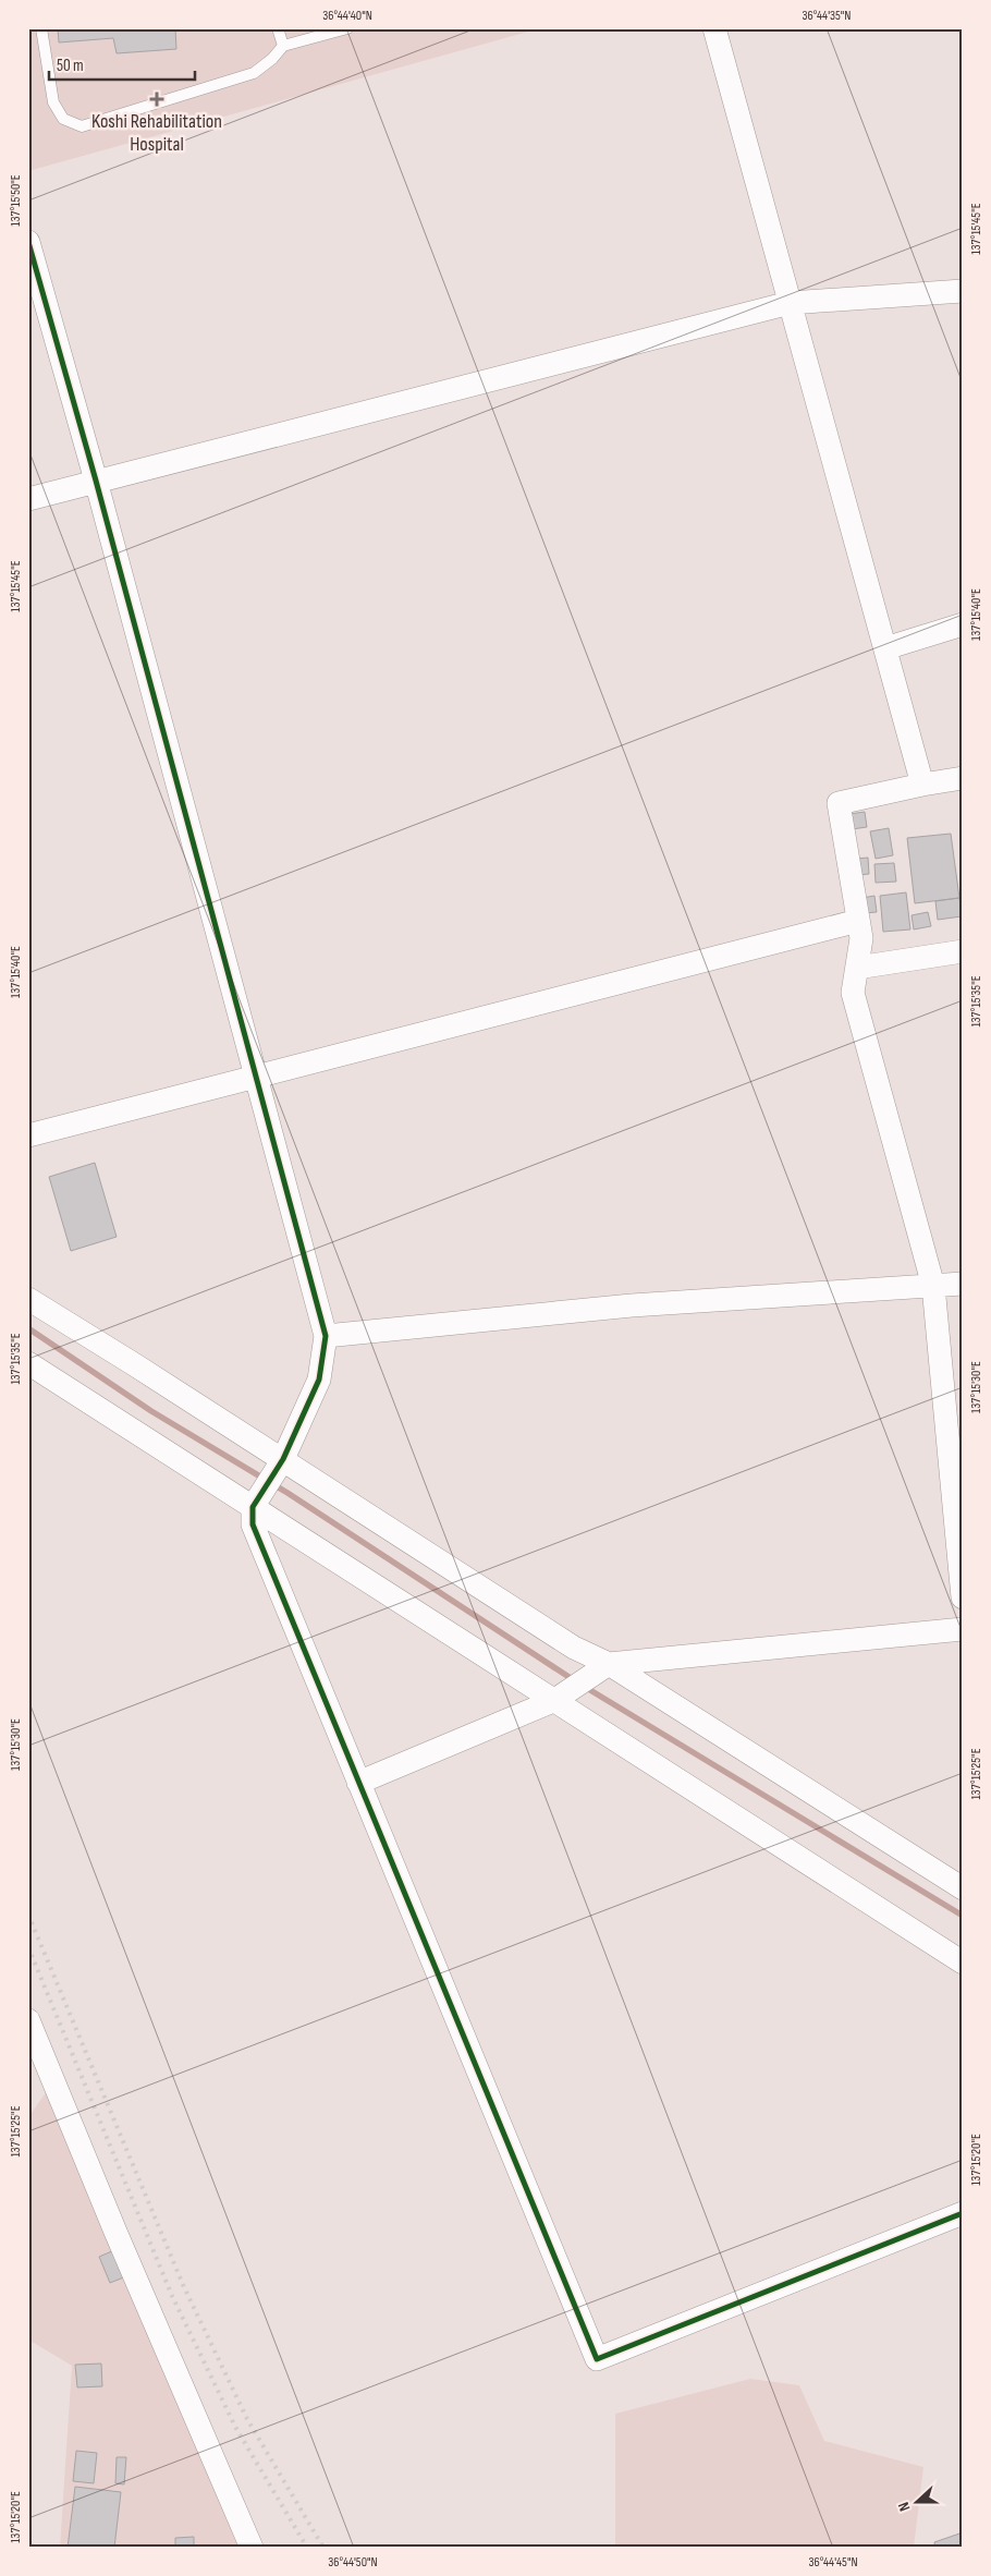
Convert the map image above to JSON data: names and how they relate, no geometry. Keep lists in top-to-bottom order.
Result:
{
  "places": {
    "health": ["Koshi Rehabilitation Hospital"]
  },
  "scale_bar": "50 m",
  "north": "left",
  "coordinates": [
    "36°44'40\"N",
    "36°44'35\"N",
    "137°15'50\"E",
    "137°15'45\"E",
    "137°15'40\"E",
    "137°15'35\"E",
    "137°15'30\"E",
    "137°15'25\"E",
    "137°15'20\"E",
    "36°44'50\"N",
    "36°44'45\"N"
  ]
}
